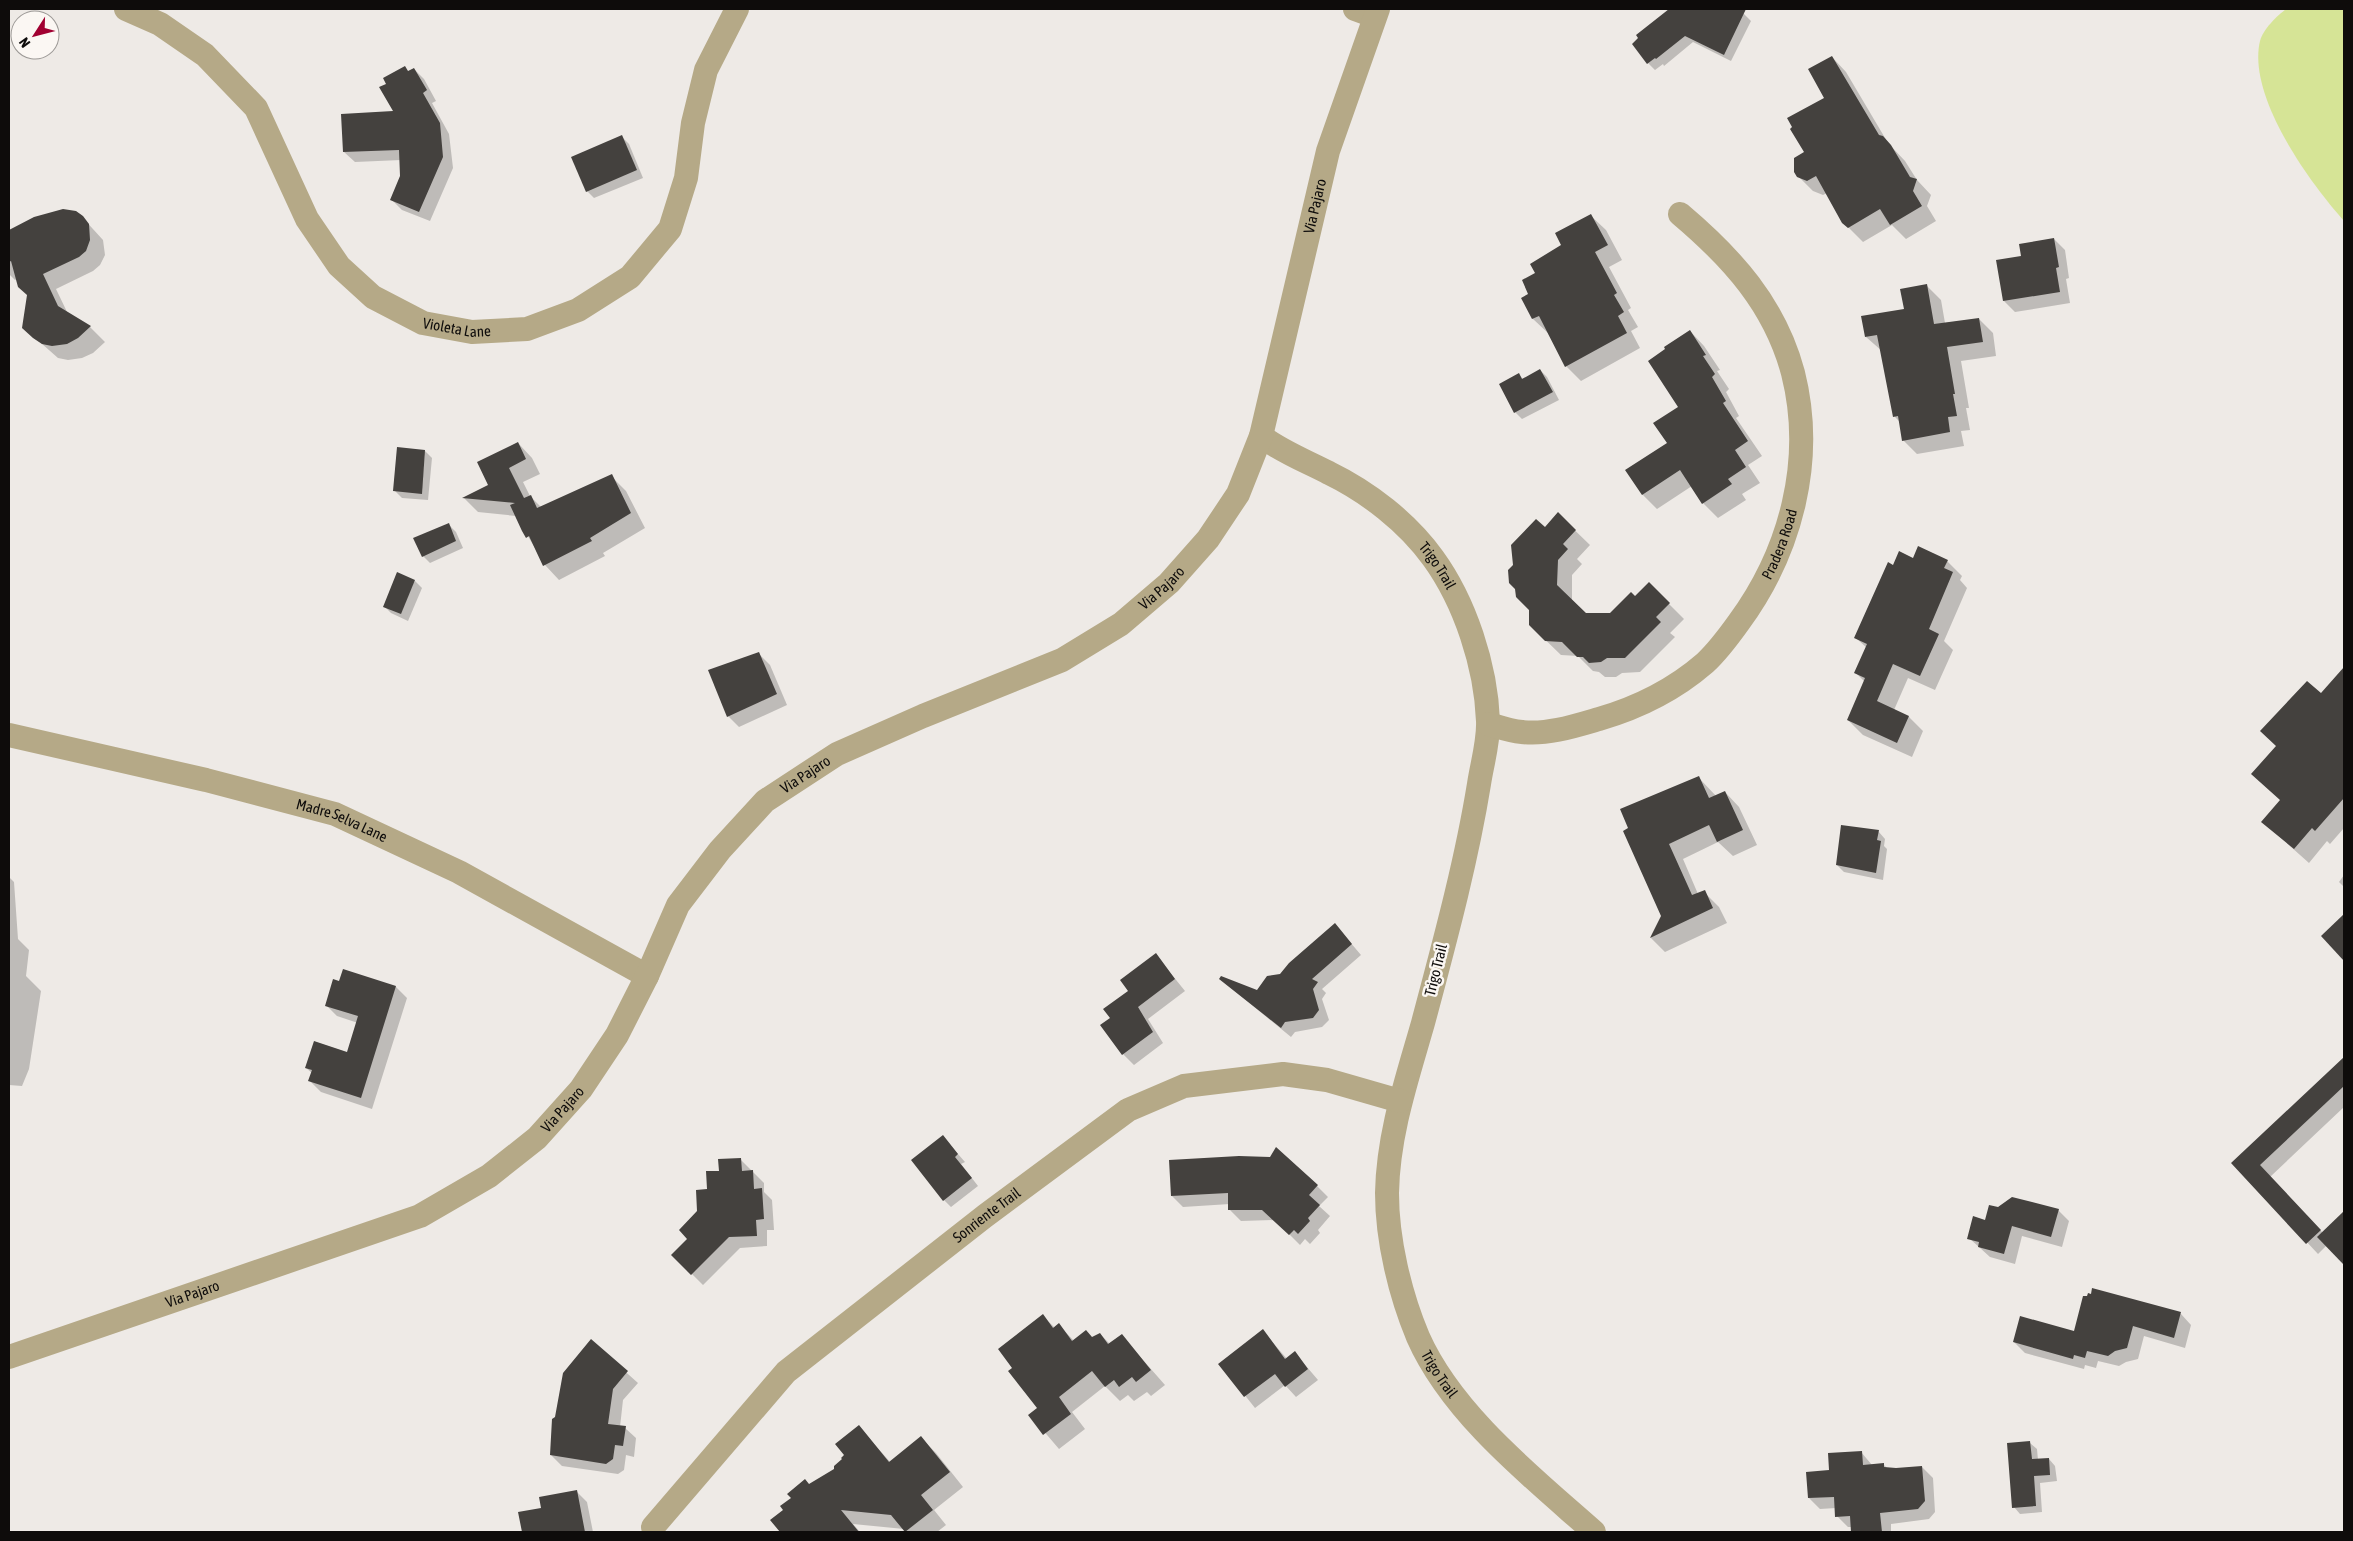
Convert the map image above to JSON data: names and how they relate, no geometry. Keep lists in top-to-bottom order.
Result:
{
  "streets": {
    "street": [
      "Via Pajaro",
      "Violeta Lane",
      "Pradera Road",
      "Trigo Trail",
      "Madre Selva Lane",
      "Sonriente Trail"
    ]
  },
  "crossings": [
    ["Via Pajaro", "Trigo Trail"],
    ["Via Pajaro", "Madre Selva Lane"],
    ["Pradera Road", "Trigo Trail"],
    ["Trigo Trail", "Sonriente Trail"]
  ],
  "north": "bottom left"
}
